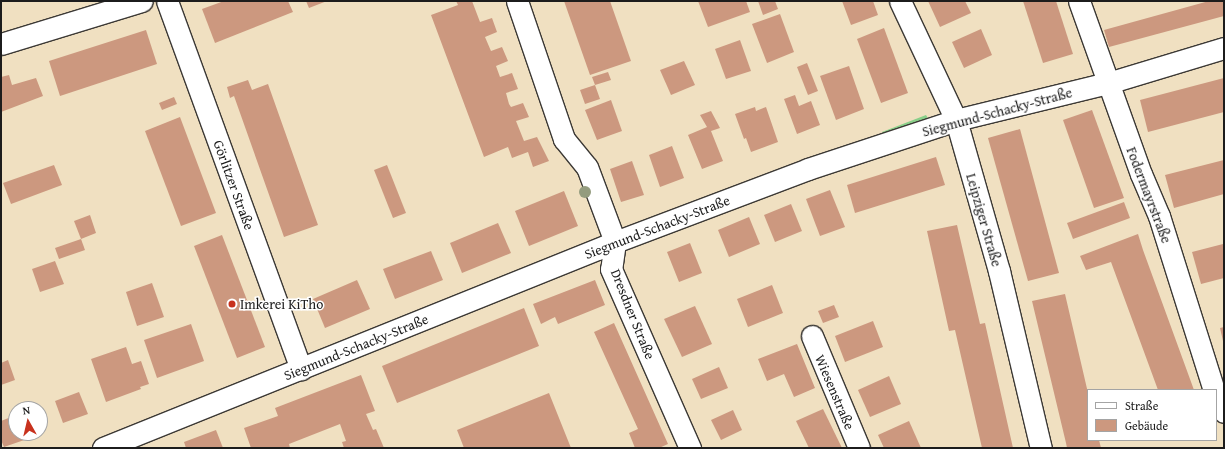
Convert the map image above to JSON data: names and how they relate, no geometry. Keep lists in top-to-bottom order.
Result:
{
  "streets": {
    "street": [
      "Siegmund-Schacky-Straße",
      "Görlitzer Straße",
      "Fodermayrstraße",
      "Leipziger Straße",
      "Dresdner Straße",
      "Wiesenstraße"
    ]
  },
  "crossings": [
    ["Siegmund-Schacky-Straße", "Görlitzer Straße"],
    ["Siegmund-Schacky-Straße", "Fodermayrstraße"],
    ["Siegmund-Schacky-Straße", "Leipziger Straße"],
    ["Siegmund-Schacky-Straße", "Dresdner Straße"]
  ],
  "places": ["Imkerei KiTho"],
  "legend": ["Straße", "Gebäude"],
  "north": "top"
}
